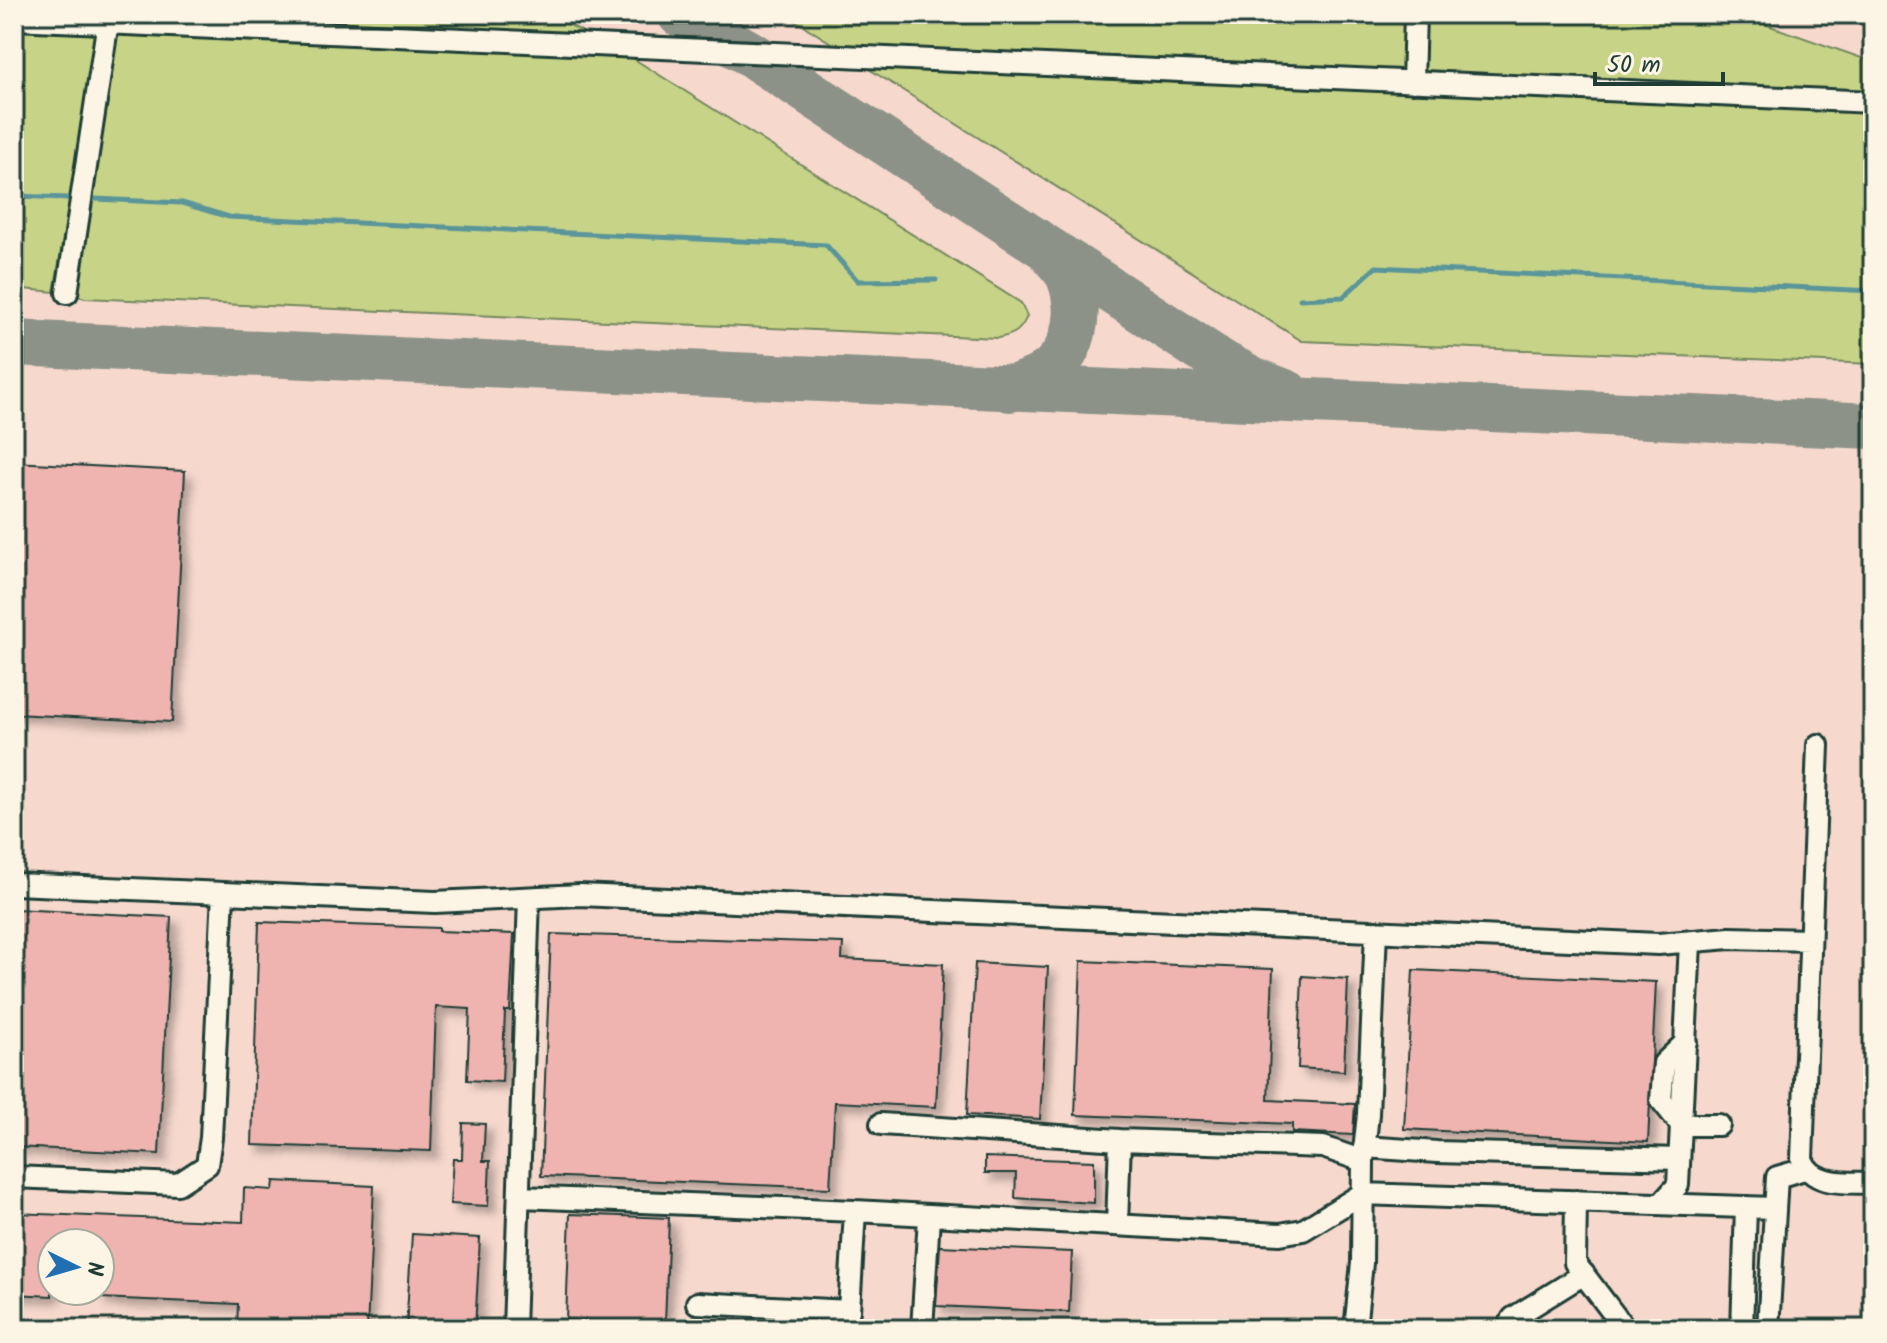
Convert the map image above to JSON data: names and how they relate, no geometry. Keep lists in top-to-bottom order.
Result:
{
  "scale_bar": "50 m",
  "north": "right"
}
